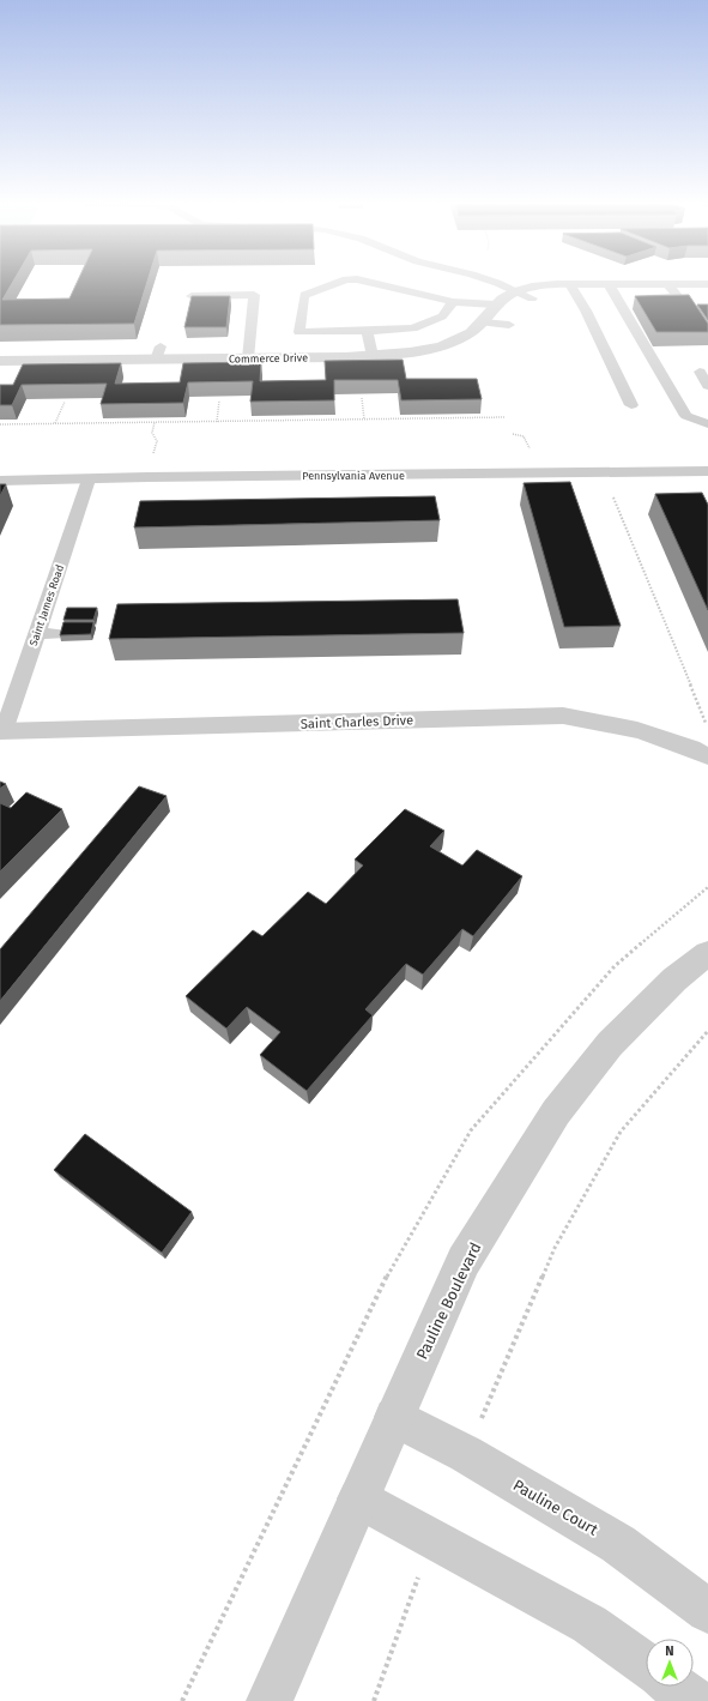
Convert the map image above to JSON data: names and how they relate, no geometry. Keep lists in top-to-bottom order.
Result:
{
  "streets": {
    "street": [
      "Commerce Drive",
      "Pennsylvania Avenue",
      "Saint Charles Drive",
      "Pauline Boulevard",
      "Pauline Court"
    ],
    "lane": ["Saint James Road"]
  },
  "crossings": [
    ["Pennsylvania Avenue", "Saint James Road"],
    ["Saint James Road", "Saint Charles Drive"],
    ["Pauline Boulevard", "Pauline Court"]
  ],
  "north": "top"
}
